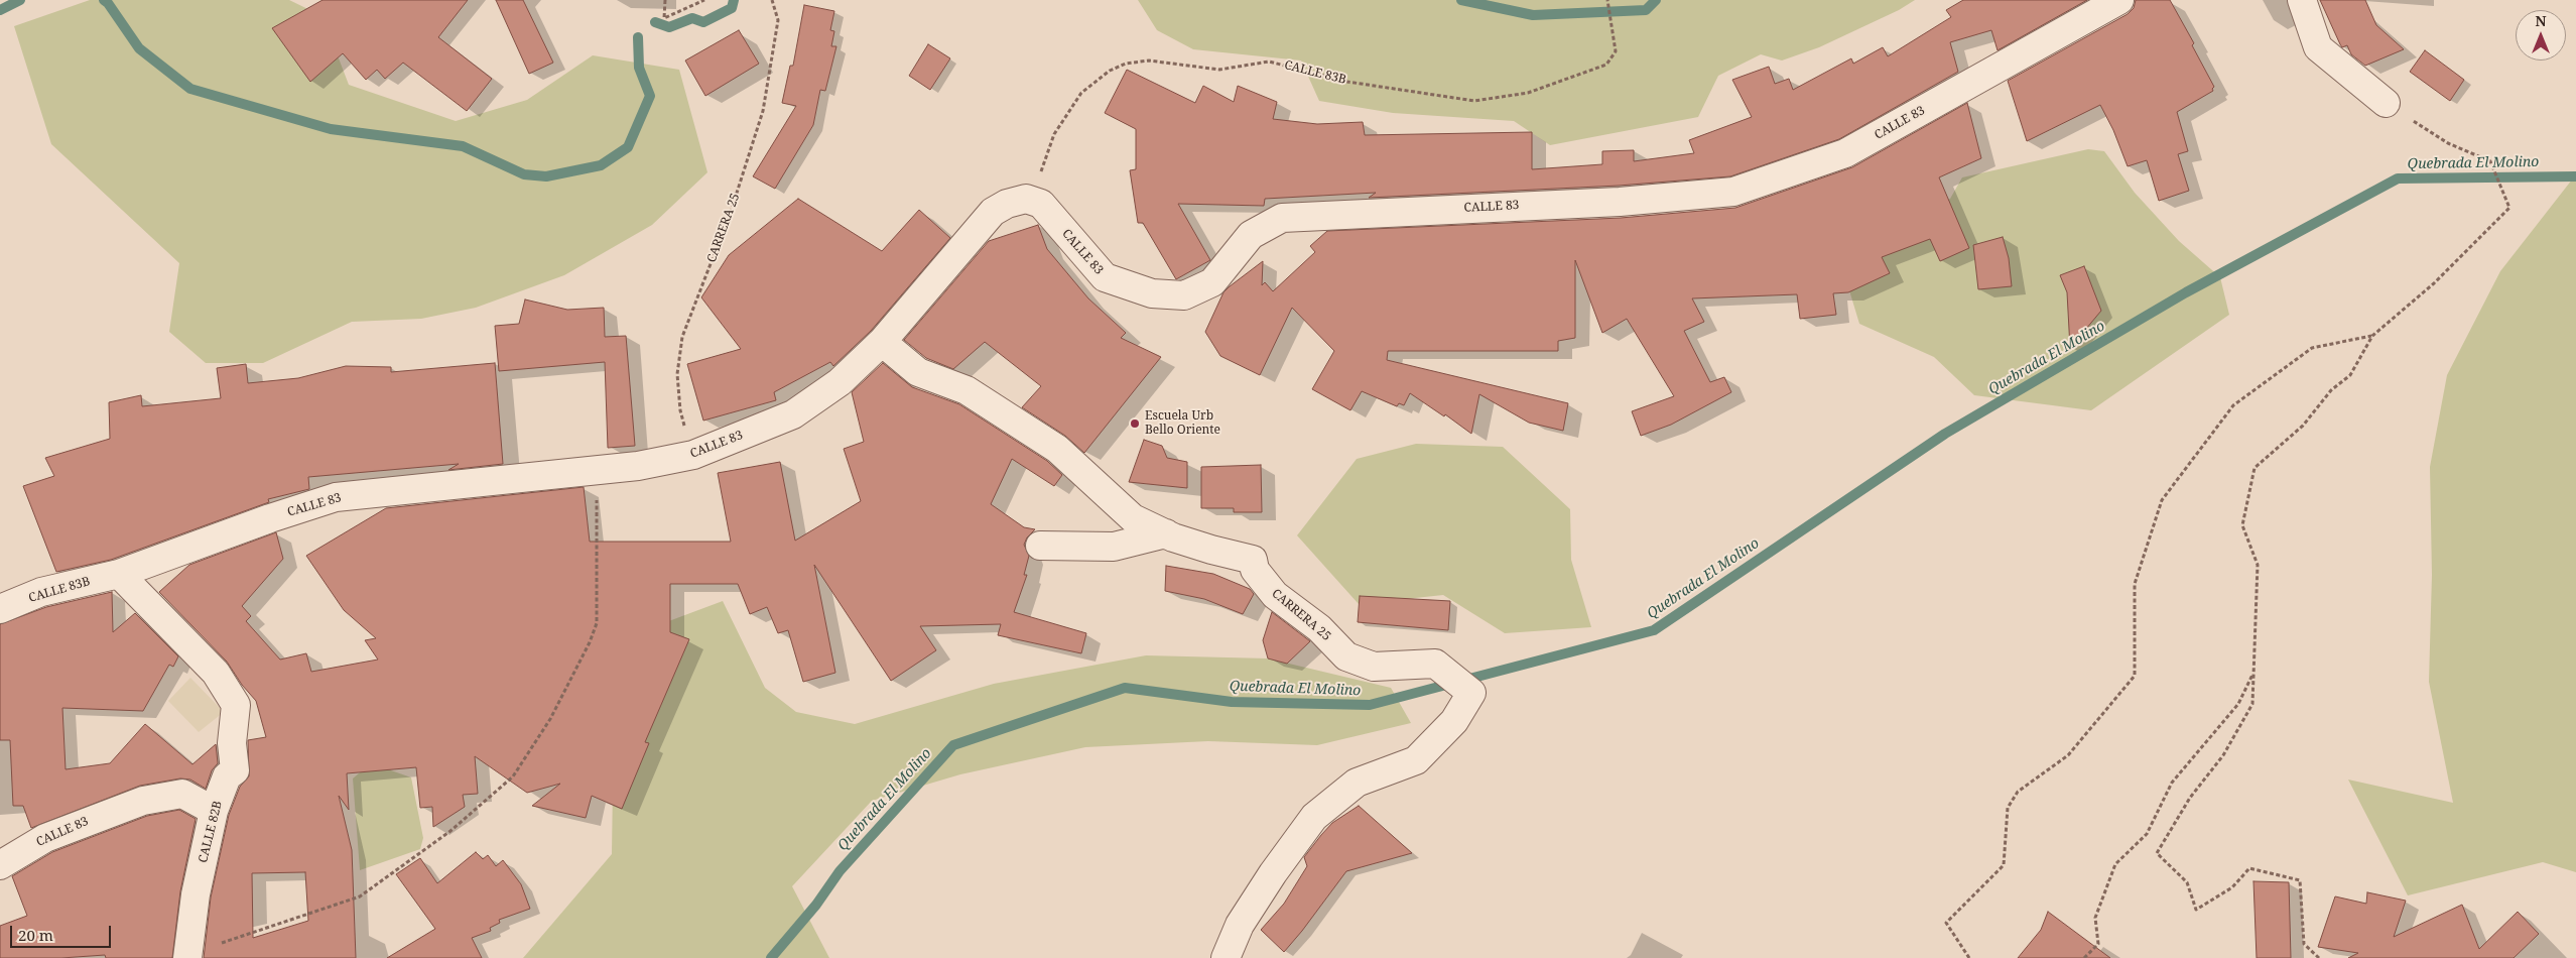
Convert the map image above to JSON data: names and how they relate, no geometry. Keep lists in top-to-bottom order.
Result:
{
  "streets": {
    "street": [
      "CALLE 83B",
      "CALLE 83",
      "CARRERA 25",
      "CALLE 82B"
    ]
  },
  "crossings": [
    ["CALLE 83B", "CALLE 83"],
    ["CALLE 83B", "CALLE 82B"],
    ["CALLE 83", "CARRERA 25"],
    ["CALLE 83", "CALLE 82B"]
  ],
  "water": ["Quebrada El Molino"],
  "places": ["Escuela Urb Bello Oriente"],
  "scale_bar": "20 m",
  "north": "top"
}
